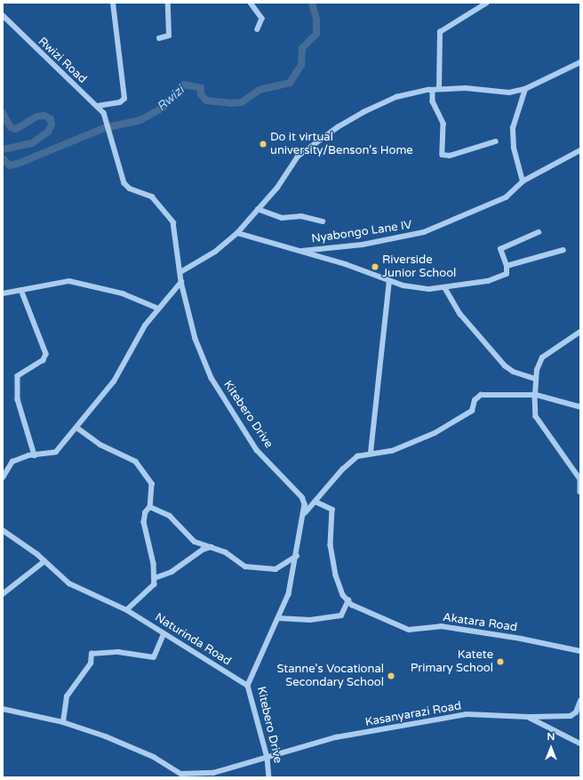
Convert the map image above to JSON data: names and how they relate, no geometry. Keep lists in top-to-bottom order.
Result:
{
  "streets": {
    "street": [
      "Rwizi Road",
      "Nyabongo Lane IV",
      "Kitebero Drive",
      "Akatara Road",
      "Naturinda Road",
      "Kasanyarazi Road"
    ]
  },
  "crossings": [
    ["Rwizi Road", "Kitebero Drive"],
    ["Kitebero Drive", "Naturinda Road"],
    ["Kitebero Drive", "Kasanyarazi Road"]
  ],
  "water": ["Rwizi"],
  "places": [
    "Do it virtual university/Benson's Home",
    "Riverside Junior School",
    "Katete Primary School",
    "Stanne's Vocational Secondary School"
  ],
  "north": "top"
}
